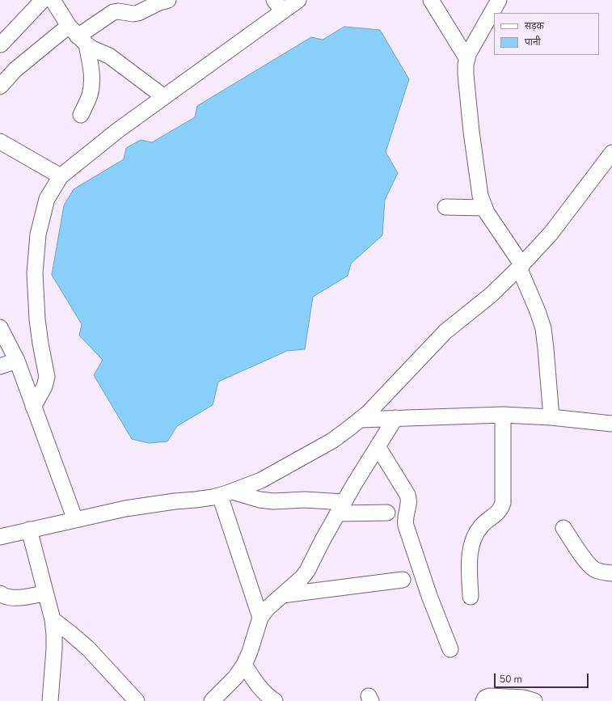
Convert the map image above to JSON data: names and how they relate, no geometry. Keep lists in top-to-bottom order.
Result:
{
  "legend": ["सड़क", "पानी"],
  "scale_bar": "50 m"
}
